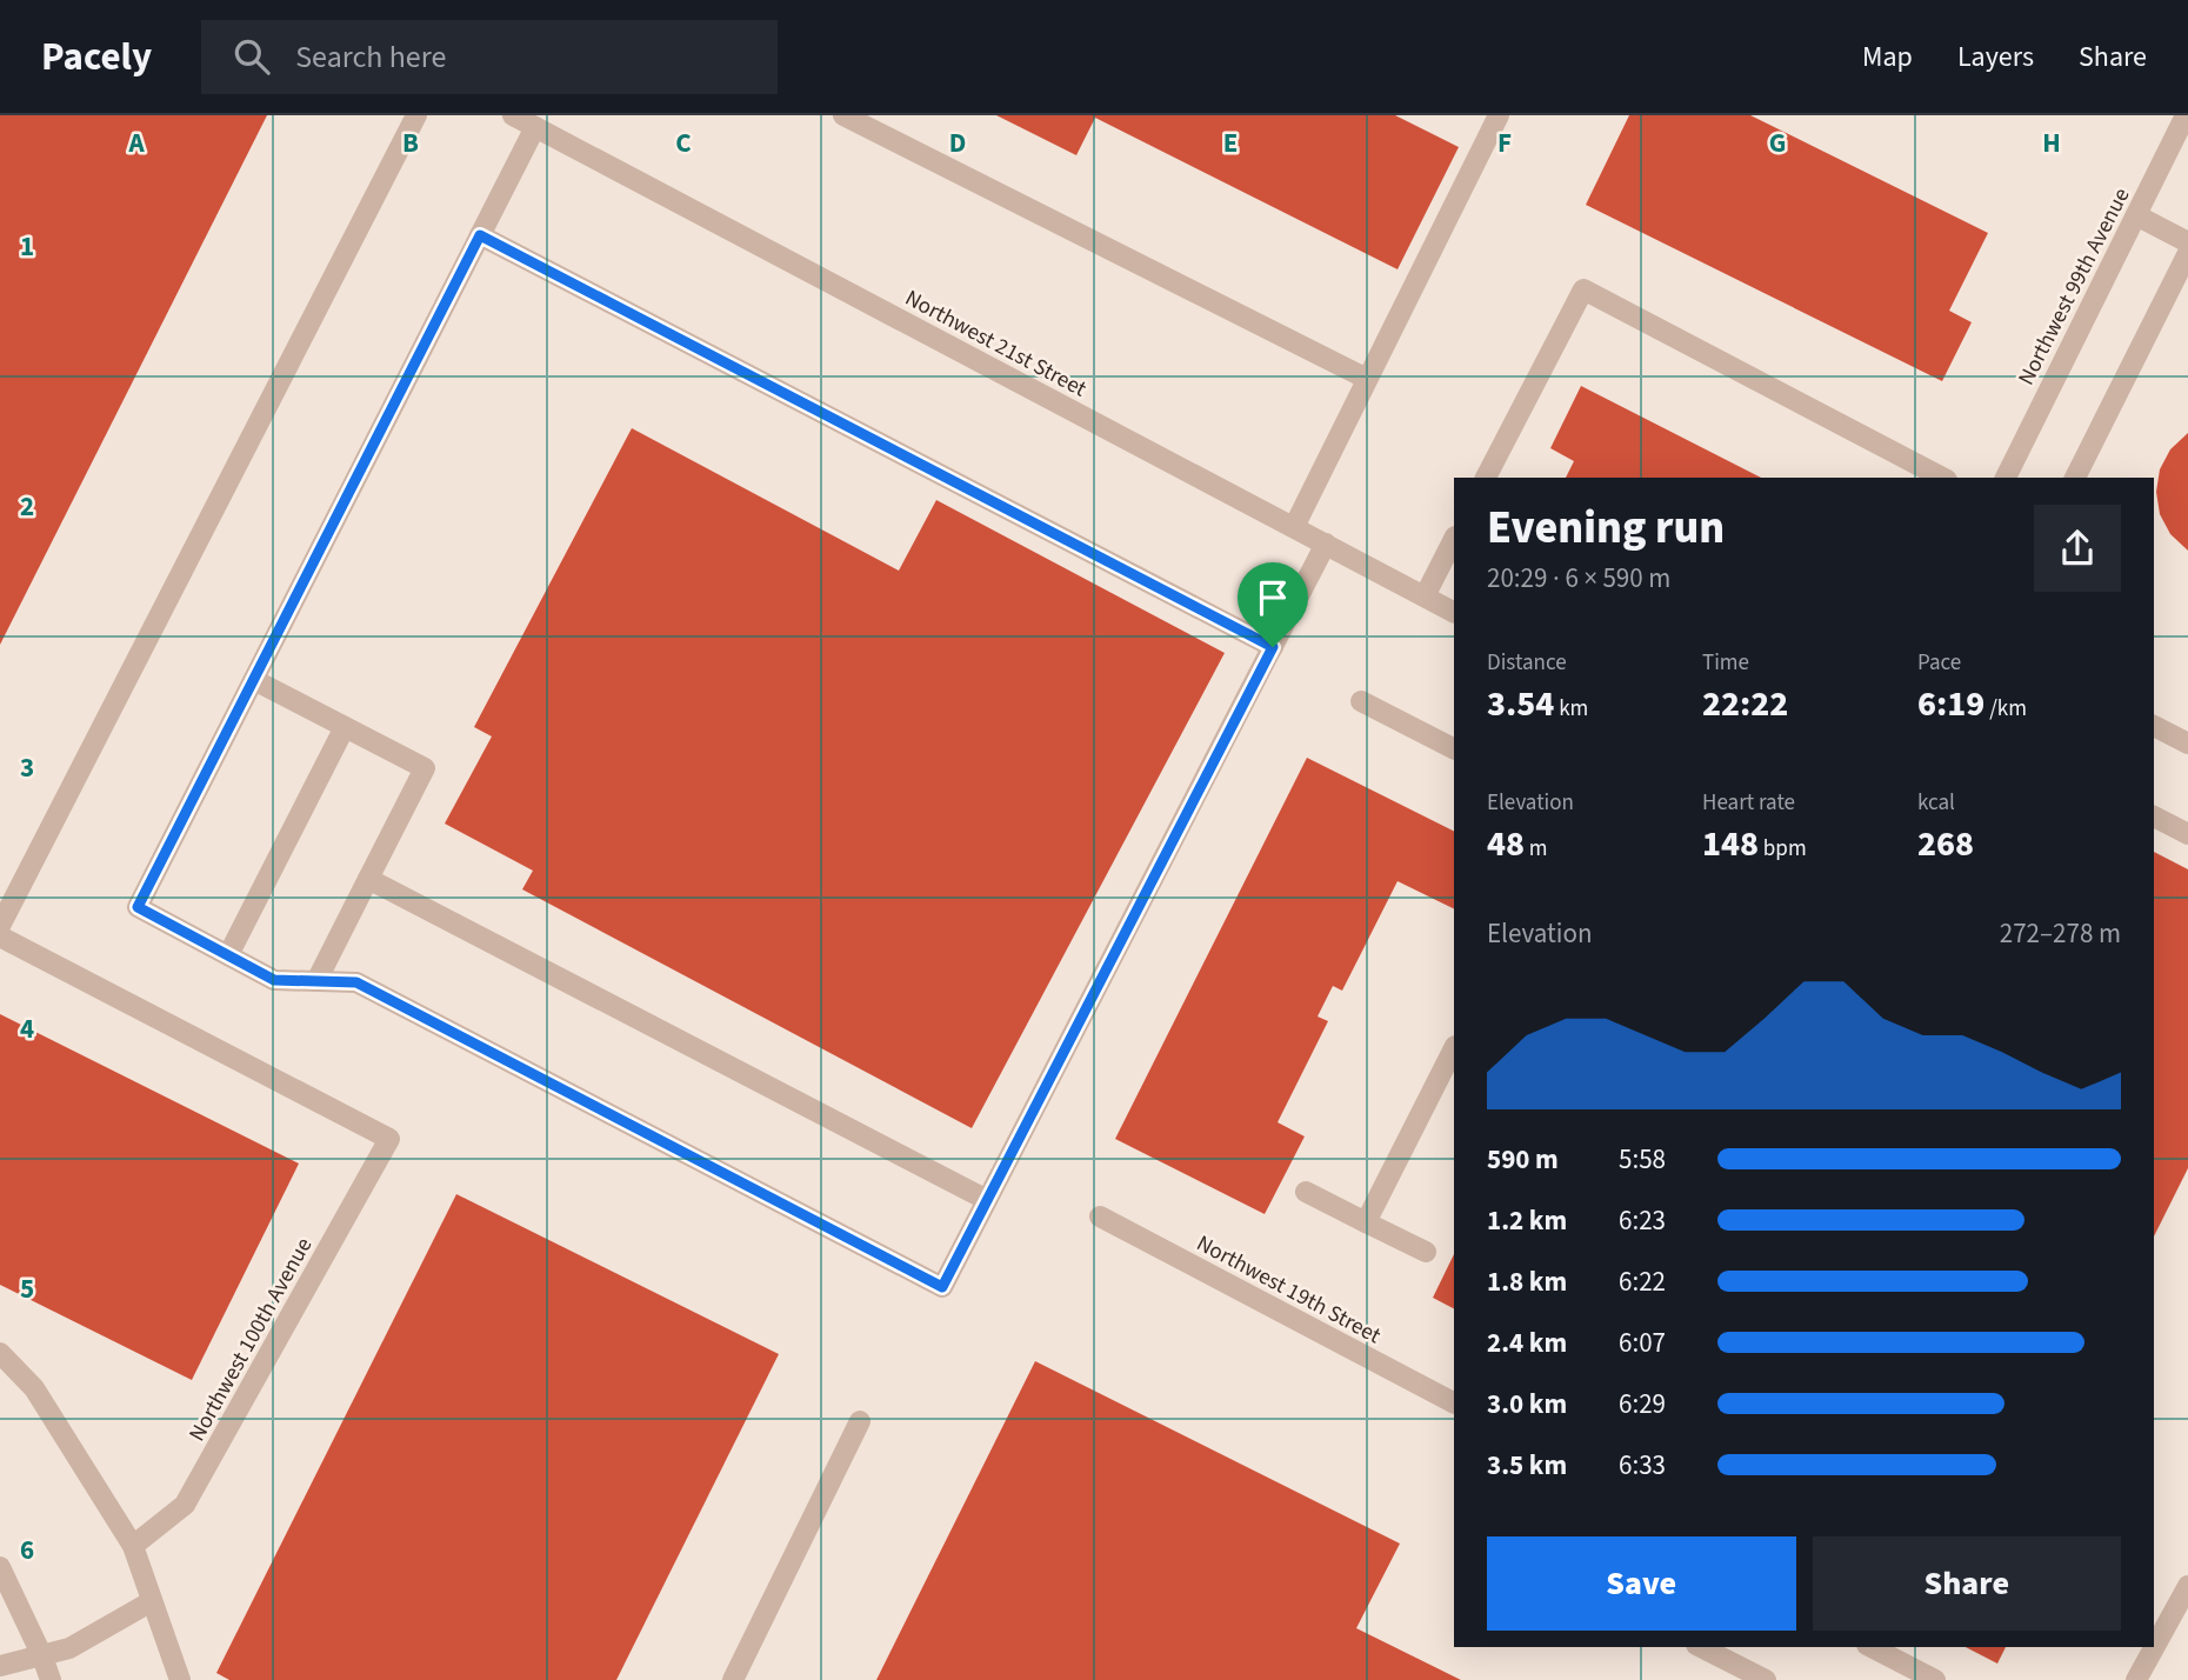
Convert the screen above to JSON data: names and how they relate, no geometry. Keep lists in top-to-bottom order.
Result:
{
  "streets": {
    "street": [
      "Northwest 99th Avenue",
      "Northwest 21st Street",
      "Northwest 19th Street",
      "Northwest 100th Avenue"
    ]
  },
  "page": {
    "header": "Pacely",
    "search": "Search here",
    "nav": ["Map", "Layers", "Share"],
    "heading": ["Evening run", "20:29 · 6 × 590 m"],
    "stats": [
      ["Distance", "3.54 km"],
      ["Time", "22:22"],
      ["Pace", "6:19 /km"],
      ["Elevation", "48 m"],
      ["Heart rate", "148 bpm"],
      ["kcal", "268"]
    ],
    "chart": ["Elevation", "272–278 m"],
    "list": [
      {
        "name": "590 m",
        "note": "5:58"
      },
      {
        "name": "1.2 km",
        "note": "6:23"
      },
      {
        "name": "1.8 km",
        "note": "6:22"
      },
      {
        "name": "2.4 km",
        "note": "6:07"
      },
      {
        "name": "3.0 km",
        "note": "6:29"
      },
      {
        "name": "3.5 km",
        "note": "6:33"
      }
    ],
    "buttons": ["Save", "Share"]
  },
  "grid": {
    "columns": [
      "A",
      "B",
      "C",
      "D",
      "E",
      "F",
      "G",
      "H"
    ],
    "rows": [
      "1",
      "2",
      "3",
      "4",
      "5",
      "6"
    ]
  }
}
